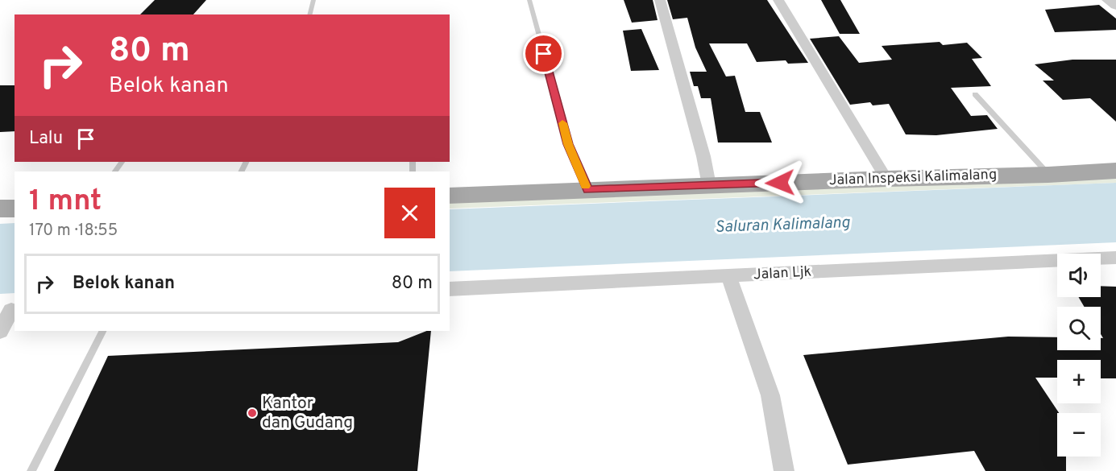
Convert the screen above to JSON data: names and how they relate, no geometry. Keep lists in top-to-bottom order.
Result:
{
  "streets": {
    "main road": ["Jalan Inspeksi Kalimalang"],
    "street": ["Jalan Ljk"]
  },
  "water": ["Saluran Kalimalang"],
  "places": ["Kantor dan Gudang"],
  "page": {
    "turn": ["80 m", "Belok kanan"],
    "then": "Lalu",
    "heading": ["1 mnt", "170 m · 18:55"],
    "map_buttons": ["+", "−"],
    "list": [
      {
        "name": "Belok kanan",
        "value": "80 m"
      }
    ]
  }
}
